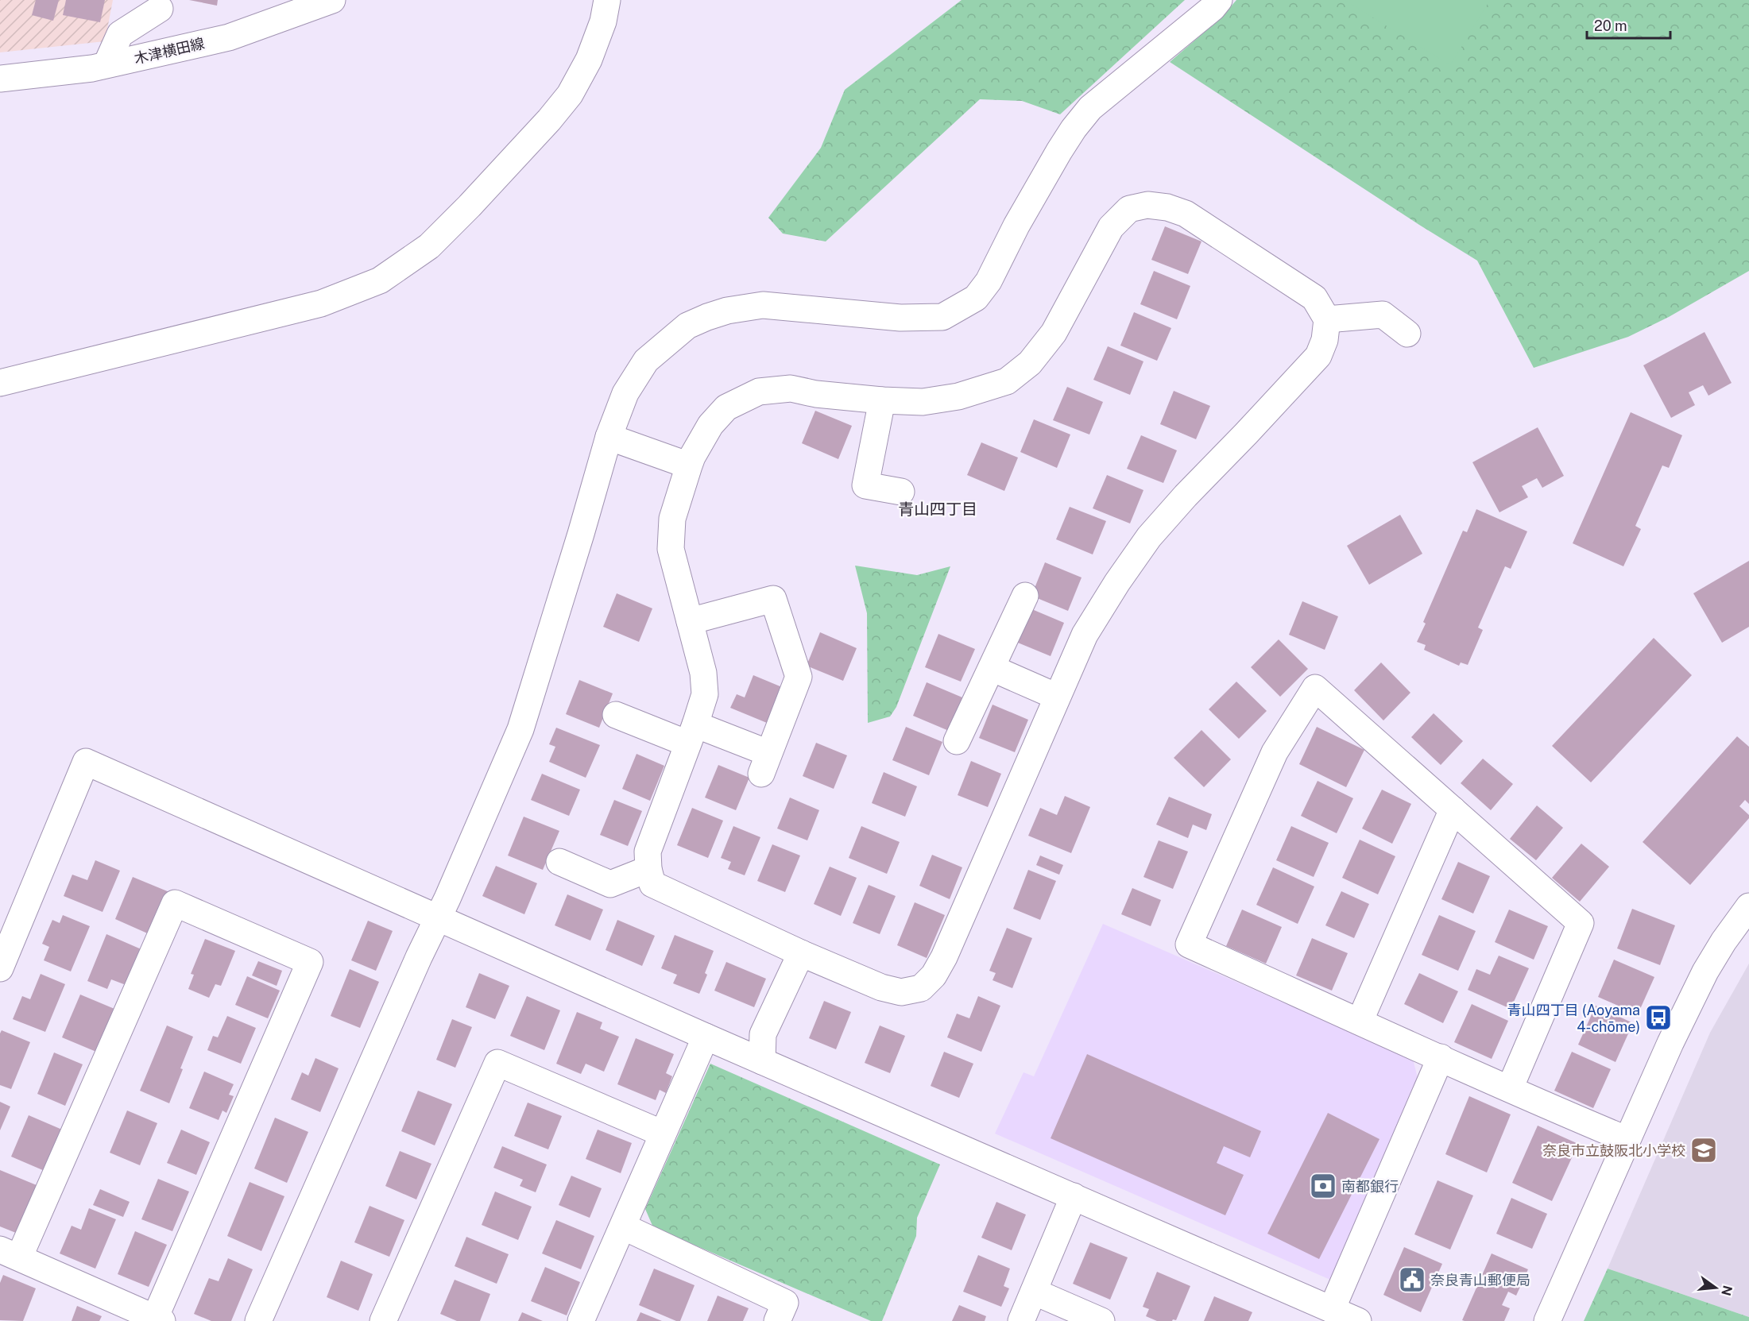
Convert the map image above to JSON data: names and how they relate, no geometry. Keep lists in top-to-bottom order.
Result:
{
  "streets": {
    "street": ["木津横田線"]
  },
  "districts": ["青山四丁目"],
  "places": {
    "bus stop": ["青山四丁目 (Aoyama 4-chōme)"],
    "school or university": ["奈良市立鼓阪北小学校"],
    "bank": ["南都銀行"],
    "public building": ["奈良青山郵便局"]
  },
  "scale_bar": "20 m",
  "north": "right"
}
